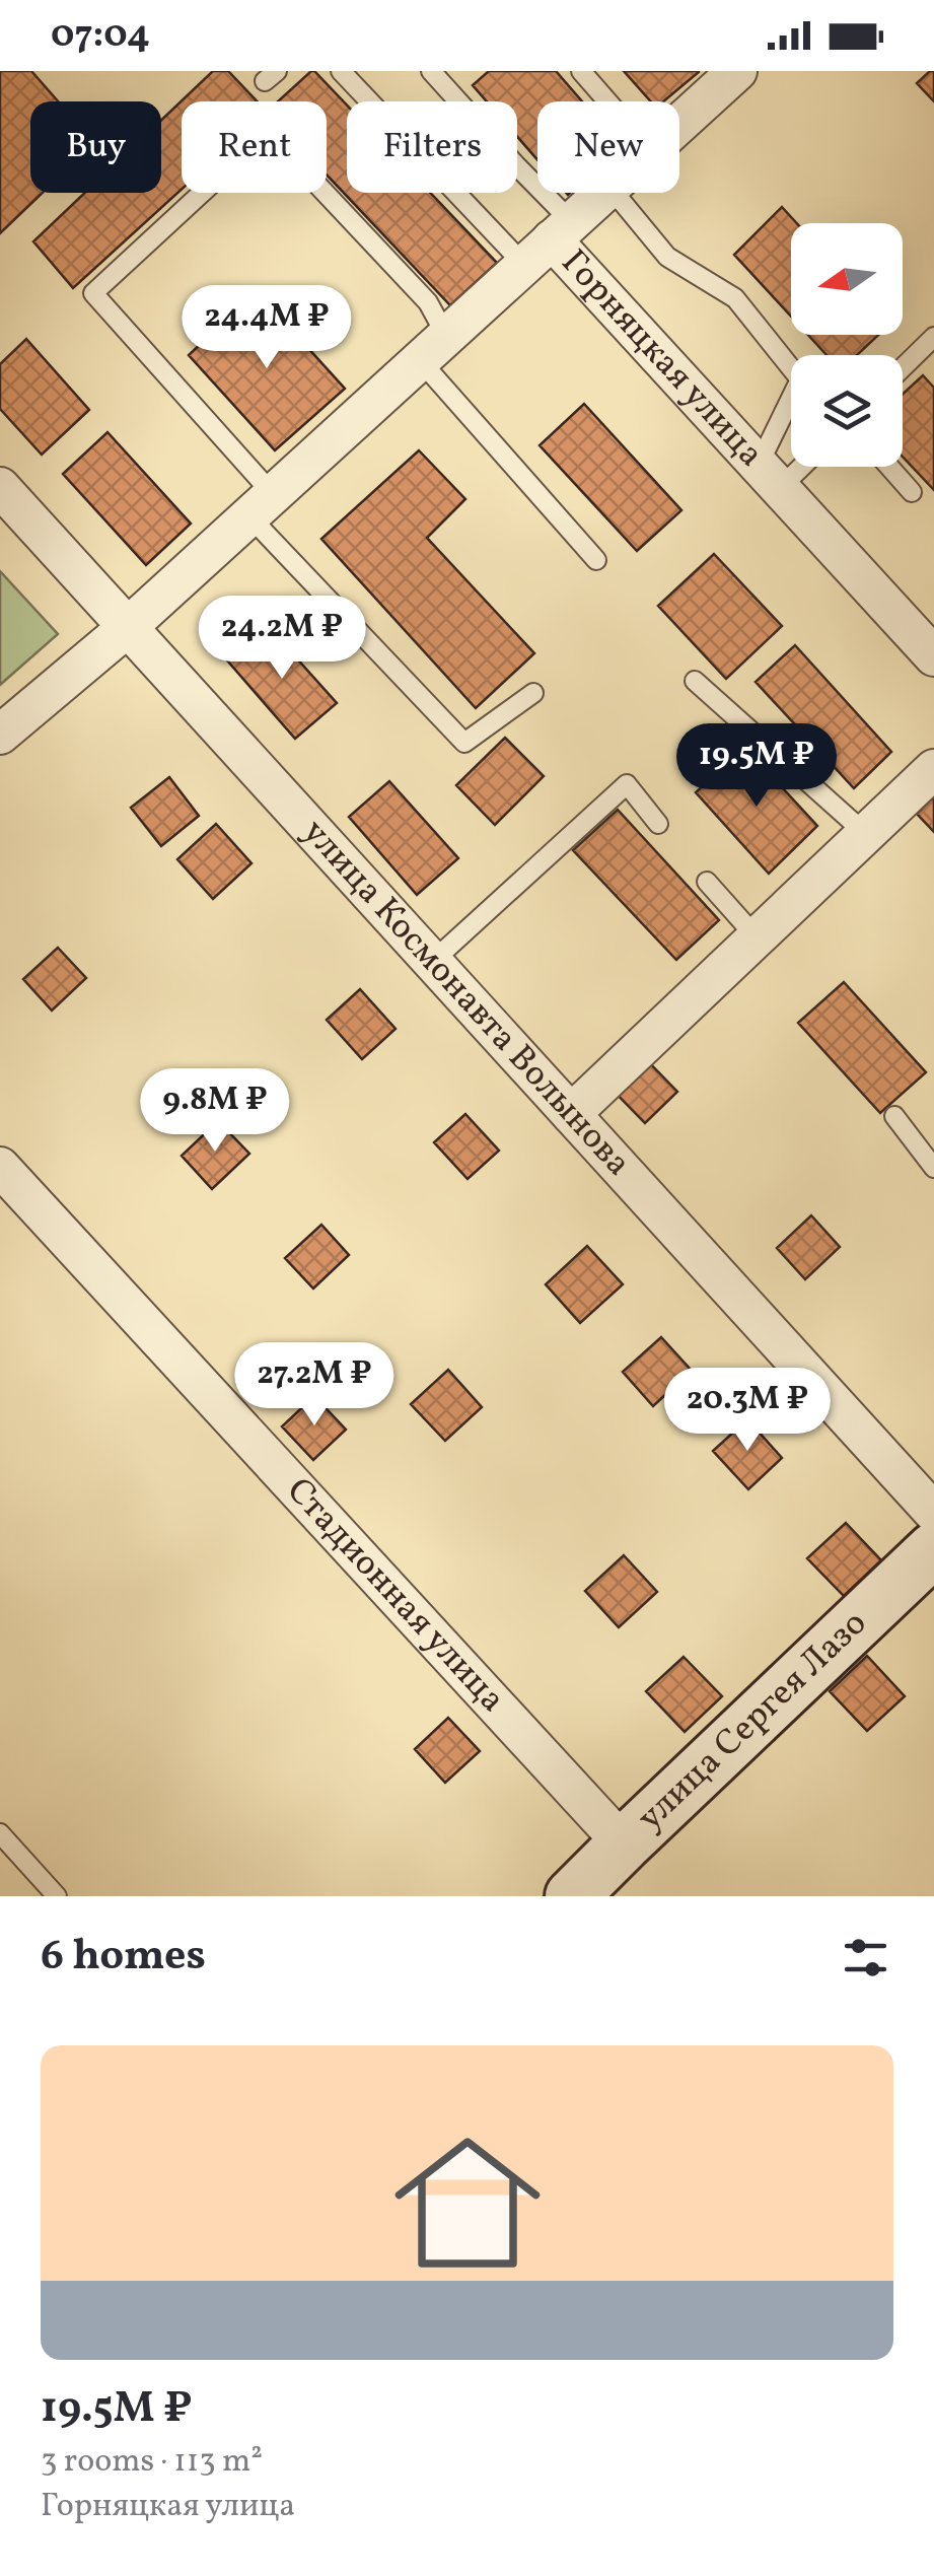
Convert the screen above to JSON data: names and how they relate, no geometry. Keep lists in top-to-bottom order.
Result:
{
  "streets": {
    "street": [
      "Горняцкая улица",
      "улица Космонавта Волынова",
      "Стадионная улица",
      "улица Сергея Лазо"
    ]
  },
  "crossings": [
    ["Стадионная улица", "улица Сергея Лазо"]
  ],
  "north": "left",
  "page": {
    "status": "07:04",
    "chip": [
      "Buy",
      "Rent",
      "Filters",
      "New"
    ],
    "price": [
      "24.4M ₽",
      "24.2M ₽",
      "19.5M ₽",
      "9.8M ₽",
      "27.2M ₽",
      "20.3M ₽"
    ],
    "heading": "6 homes",
    "list": [
      {
        "name": "19.5M ₽",
        "note": "3 rooms · 113 m² · Горняцкая улица"
      }
    ]
  }
}
